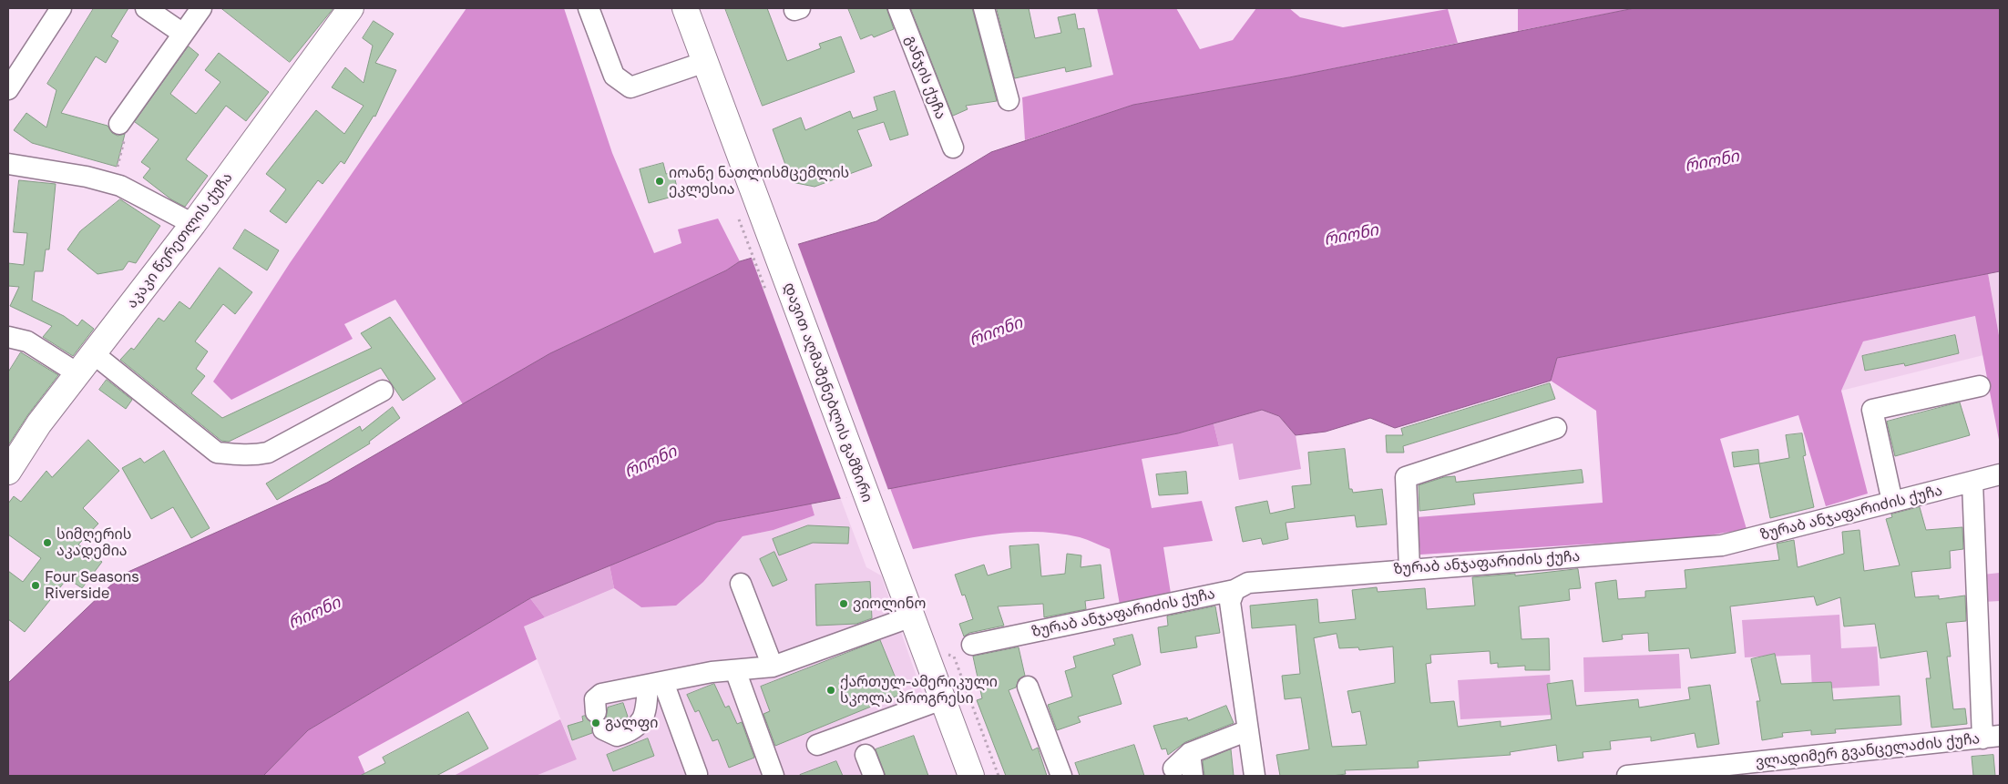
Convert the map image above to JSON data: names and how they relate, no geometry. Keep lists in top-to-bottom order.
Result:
{
  "streets": {
    "main road": ["აკაკი წერეთლის ქუჩა", "დავით აღმაშენებლის გამზირი"],
    "street": ["განჯის ქუჩა", "ზურაბ ანჯაფარიძის ქუჩა", "ვლადიმერ გვანცელაძის ქუჩა"]
  },
  "water": ["რიონი"],
  "places": [
    "იოანე ნათლისმცემლის ეკლესია",
    "სიმღერის აკადემია",
    "Four Seasons Riverside",
    "ვიოლინო",
    "ქართულ-ამერიკული სკოლა პროგრესი",
    "გალფი"
  ]
}
